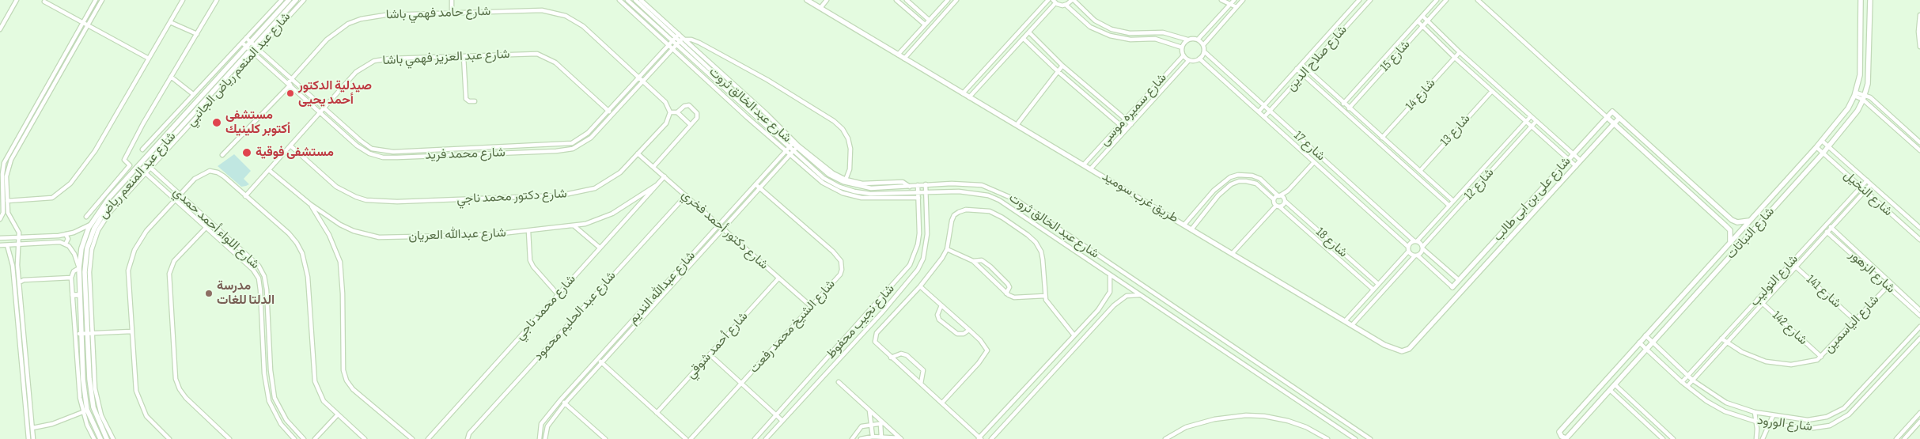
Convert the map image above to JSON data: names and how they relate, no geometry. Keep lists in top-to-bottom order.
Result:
{
  "streets": {
    "street": [
      "شارع حامد فهمي باشا",
      "شارع 15",
      "شارع عبد العزيز فهمي باشا",
      "شارع صلاح الدين",
      "شارع عبد المنعم رياض الجانبي",
      "شارع 14",
      "شارع عبد الخالق ثروت",
      "شارع سميره موسى",
      "شارع 13",
      "شارع 17",
      "شارع محمد فريد",
      "شارع عبد المنعم رياض",
      "شارع 12",
      "شارع النخيل",
      "شارع دكتور محمد ناجي",
      "طريق غرب سوميد",
      "شارع على بن ابى طالب",
      "شارع اللواء أحمد حمدي",
      "شارع دكتور أحمد فخري",
      "شارع النباتات",
      "شارع عبدالله العريان",
      "شارع 18",
      "شارع الزهور",
      "شارع التوليب",
      "شارع عبدالله النديم",
      "شارع 141",
      "شارع محمد ناجي",
      "شارع عبد الحليم محمود",
      "شارع نجيب محفوظ",
      "شارع الياسمين",
      "شارع الشيخ محمد رفعت",
      "شارع 142",
      "شارع أحمد شوقي",
      "شارع الورود"
    ]
  },
  "crossings": [
    ["شارع حامد فهمي باشا", "شارع محمد فريد"],
    ["شارع عبد العزيز فهمي باشا", "شارع محمد فريد"],
    ["شارع عبد العزيز فهمي باشا", "شارع دكتور محمد ناجي"],
    ["شارع عبد العزيز فهمي باشا", "شارع عبدالله العريان"],
    ["شارع صلاح الدين", "شارع 17"],
    ["شارع عبد المنعم رياض الجانبي", "شارع محمد فريد"],
    ["شارع عبد المنعم رياض الجانبي", "شارع عبد المنعم رياض"],
    ["شارع عبد الخالق ثروت", "شارع محمد فريد"],
    ["شارع عبد الخالق ثروت", "شارع عبدالله النديم"],
    ["شارع عبد الخالق ثروت", "شارع نجيب محفوظ"],
    ["شارع سميره موسى", "شارع 17"],
    ["شارع سميره موسى", "طريق غرب سوميد"],
    ["شارع 17", "شارع 12"],
    ["شارع محمد فريد", "شارع عبد المنعم رياض"],
    ["شارع عبد المنعم رياض", "شارع اللواء أحمد حمدي"],
    ["شارع النخيل", "شارع النباتات"],
    ["شارع النخيل", "شارع التوليب"],
    ["شارع دكتور محمد ناجي", "شارع دكتور أحمد فخري"],
    ["طريق غرب سوميد", "شارع على بن ابى طالب"],
    ["شارع دكتور أحمد فخري", "شارع عبدالله النديم"],
    ["شارع دكتور أحمد فخري", "شارع محمد ناجي"],
    ["شارع دكتور أحمد فخري", "شارع عبد الحليم محمود"],
    ["شارع دكتور أحمد فخري", "شارع الشيخ محمد رفعت"],
    ["شارع دكتور أحمد فخري", "شارع أحمد شوقي"],
    ["شارع النباتات", "شارع الورود"],
    ["شارع عبدالله العريان", "شارع محمد ناجي"],
    ["شارع الزهور", "شارع التوليب"],
    ["شارع الزهور", "شارع الياسمين"],
    ["شارع التوليب", "شارع 141"],
    ["شارع التوليب", "شارع الياسمين"],
    ["شارع التوليب", "شارع 142"],
    ["شارع التوليب", "شارع الورود"],
    ["شارع عبدالله النديم", "شارع الشيخ محمد رفعت"],
    ["شارع 141", "شارع الياسمين"],
    ["شارع الياسمين", "شارع 142"]
  ],
  "places": [
    "صيدلية الدكتور أحمد يحيى",
    "مستشفى أكتوبر كلينيك",
    "مستشفى فوقية",
    "مدرسة الدلتا للغات"
  ]
}
